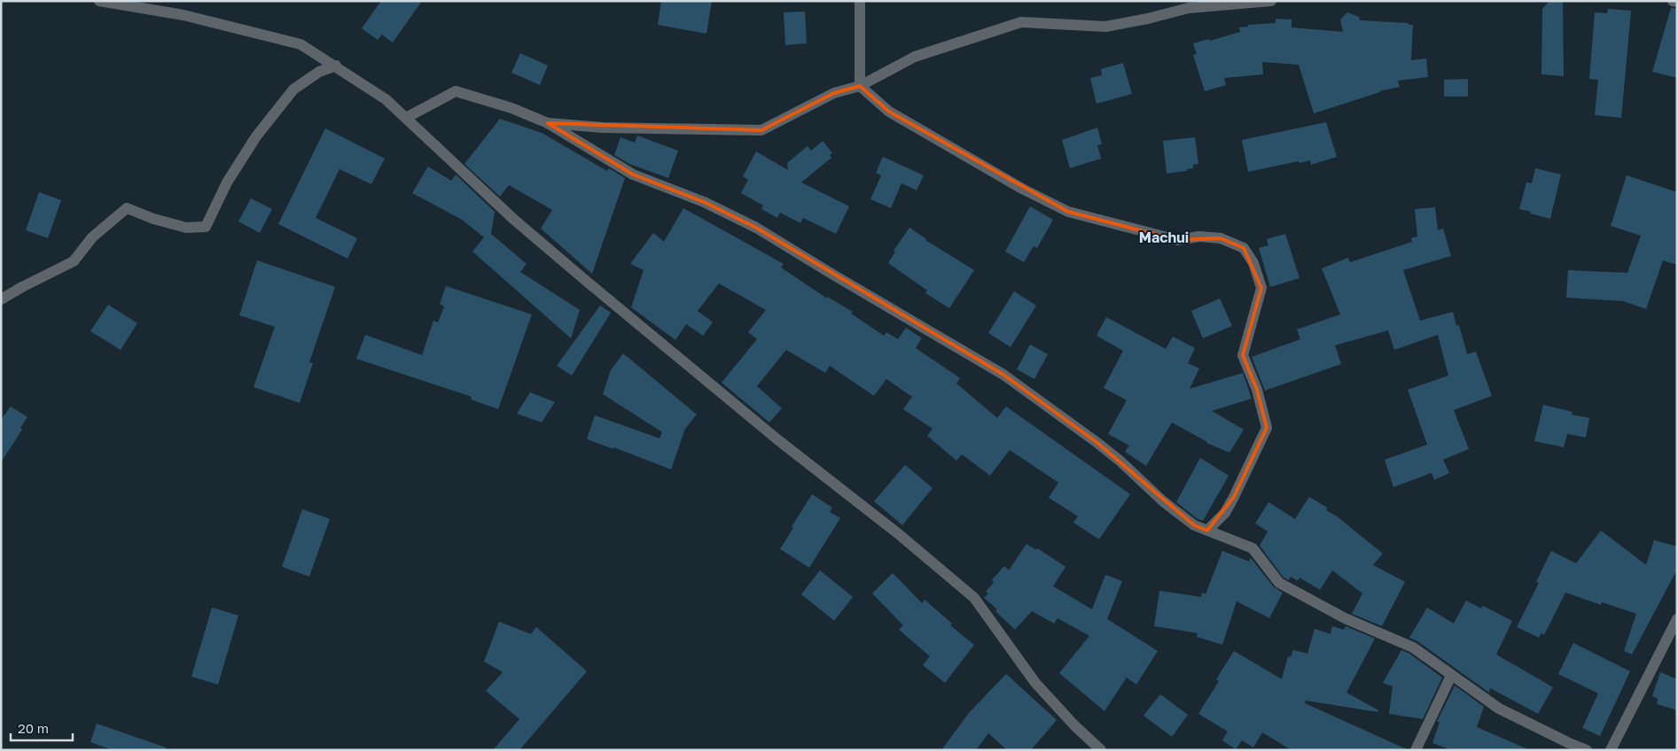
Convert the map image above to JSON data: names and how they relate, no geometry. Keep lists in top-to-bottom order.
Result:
{
  "districts": ["Machui"],
  "scale_bar": "20 m"
}
